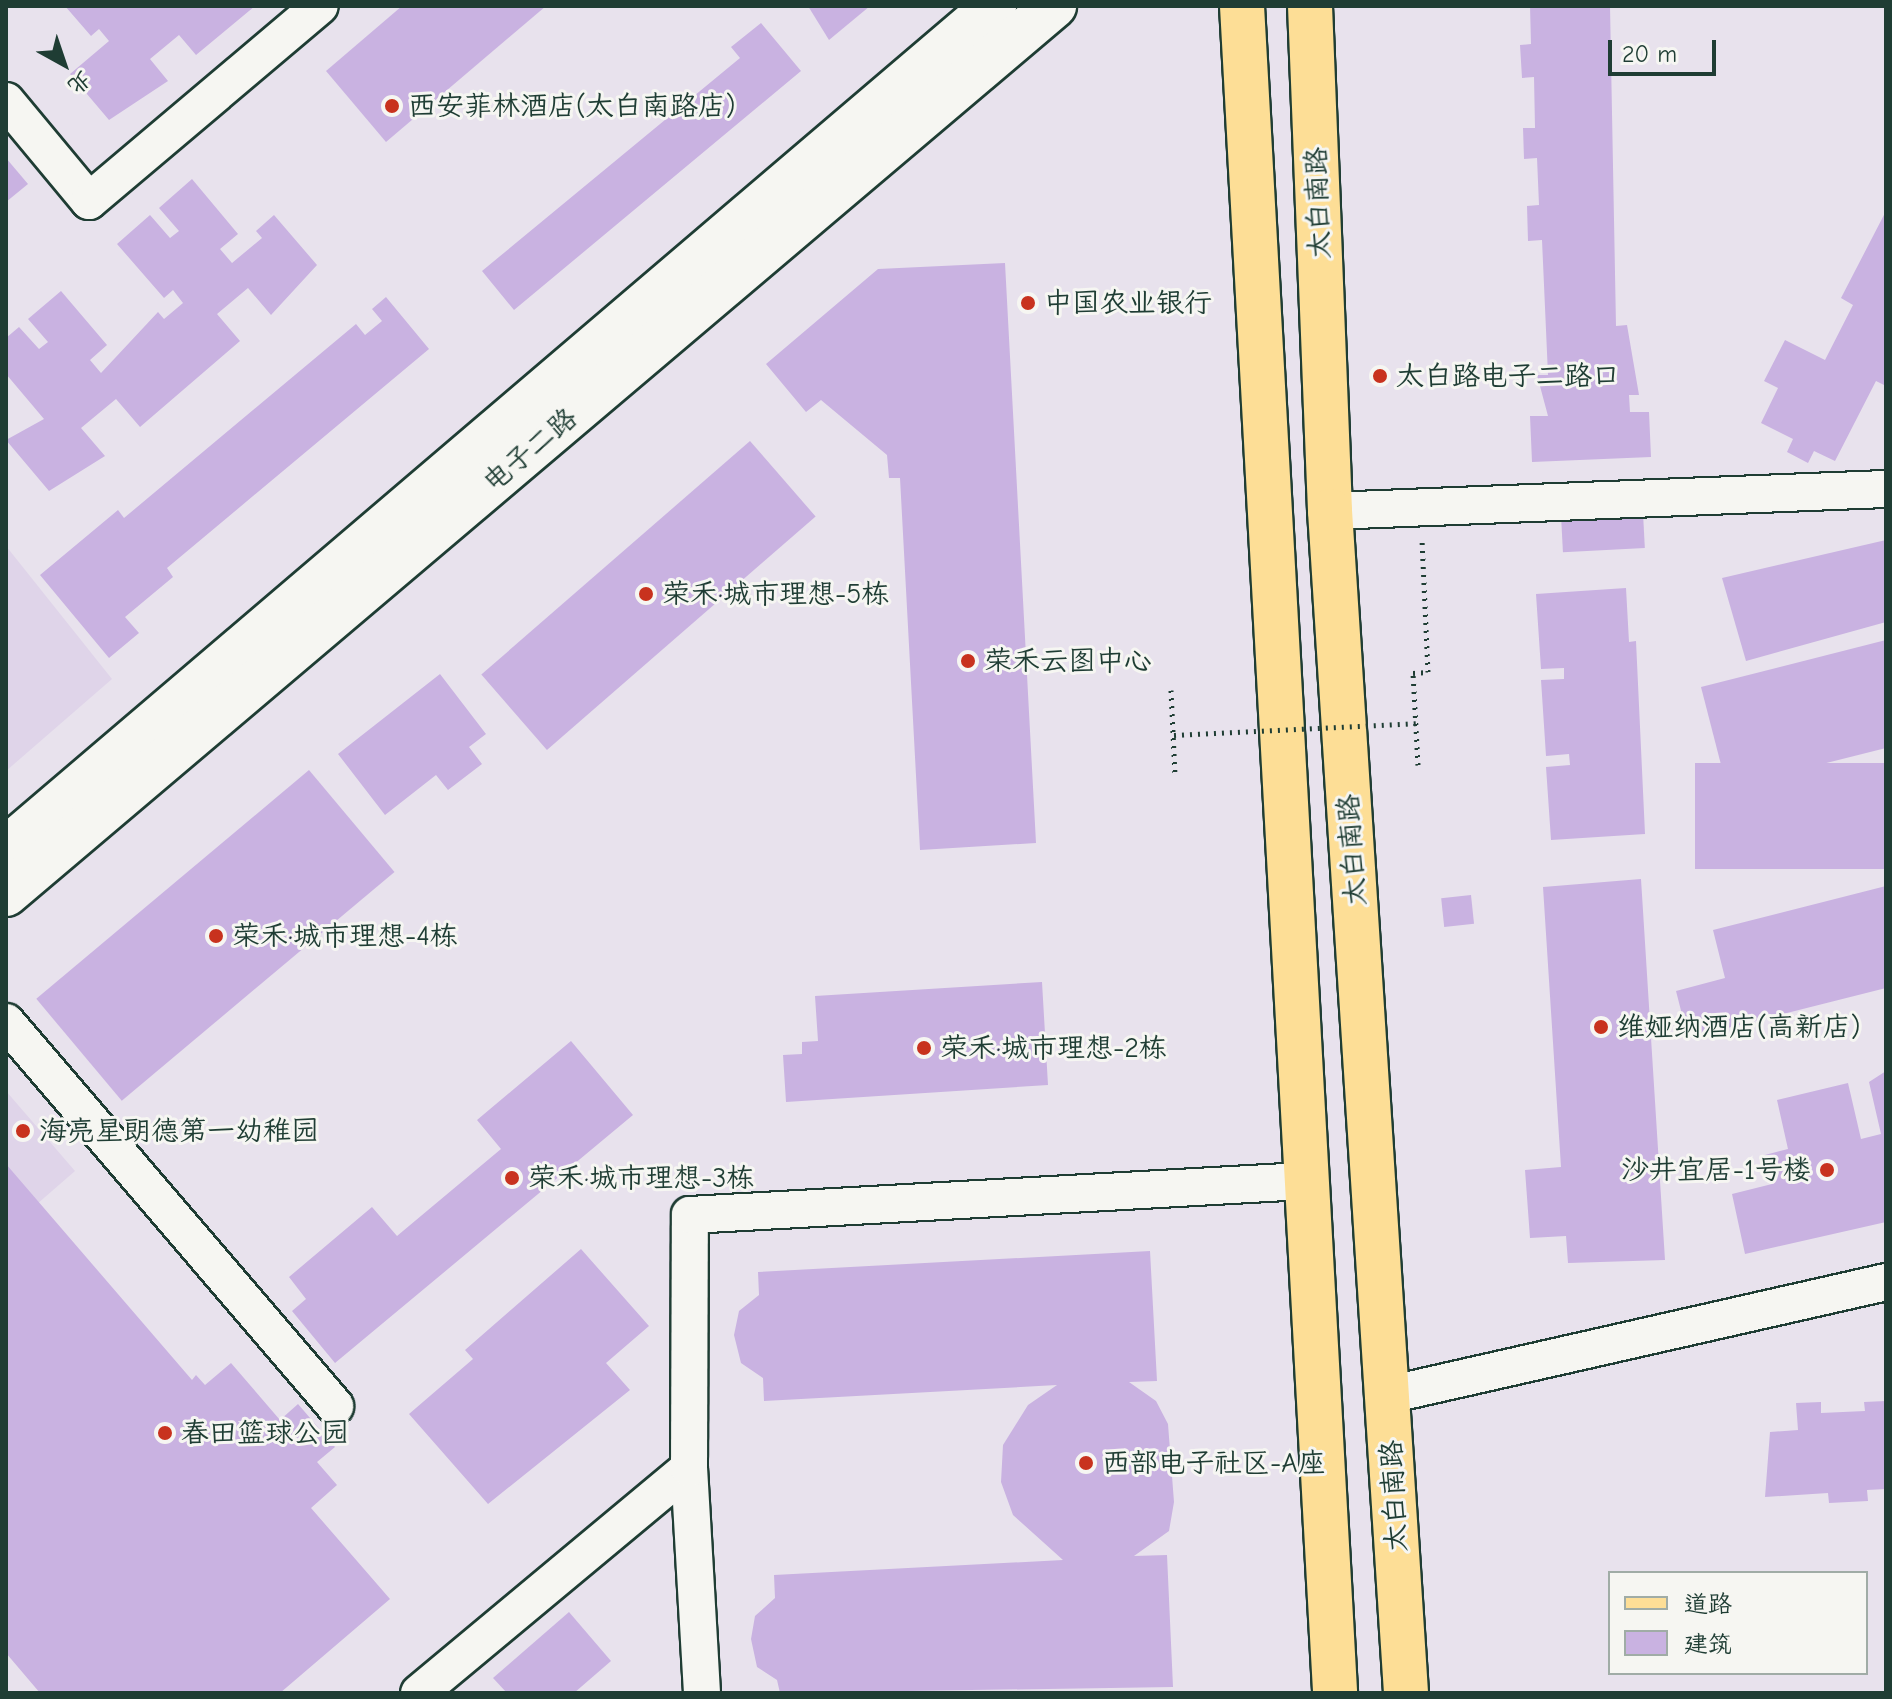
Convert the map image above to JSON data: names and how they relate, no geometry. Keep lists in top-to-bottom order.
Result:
{
  "streets": {
    "main road": ["太白南路", "电子二路"]
  },
  "places": [
    "西安菲林酒店(太白南路店)",
    "中国农业银行",
    "太白路电子二路口",
    "荣禾·城市理想-5栋",
    "荣禾云图中心",
    "荣禾·城市理想-4栋",
    "维娅纳酒店(高新店)",
    "荣禾·城市理想-2栋",
    "海亮星朗德第一幼稚园",
    "沙井宜居-1号楼",
    "荣禾·城市理想-3栋",
    "春田篮球公园",
    "西部电子社区-A座"
  ],
  "legend": ["道路", "建筑"],
  "scale_bar": "20 m",
  "north": "bottom right"
}
